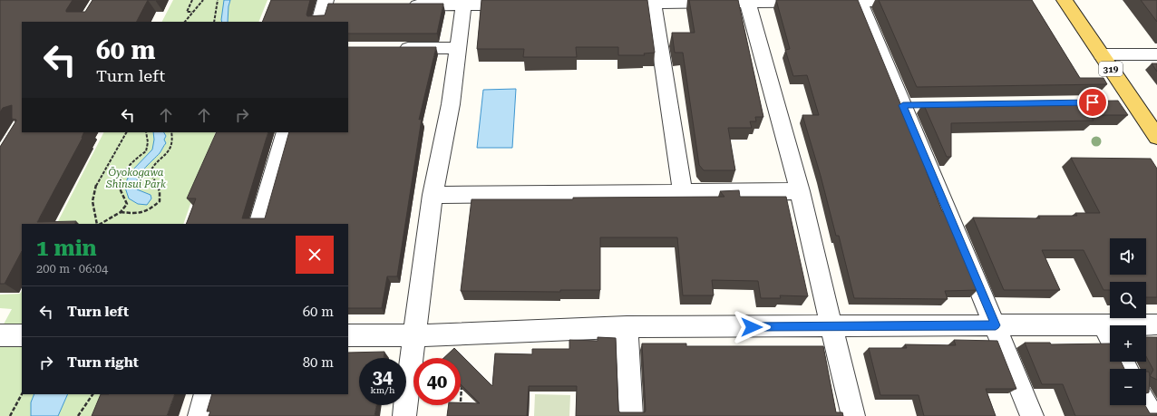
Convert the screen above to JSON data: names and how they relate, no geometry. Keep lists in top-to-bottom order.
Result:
{
  "streets": {
    "main road": ["319"]
  },
  "parks": ["Ōyokogawa Shinsui Park"],
  "page": {
    "turn": ["60 m", "Turn left"],
    "heading": ["1 min", "200 m · 06:04"],
    "map_buttons": ["+", "−"],
    "list": [
      {
        "name": "Turn left",
        "value": "60 m"
      },
      {
        "name": "Turn right",
        "value": "80 m"
      }
    ],
    "speed": "34 km/h",
    "limit": "40"
  }
}
